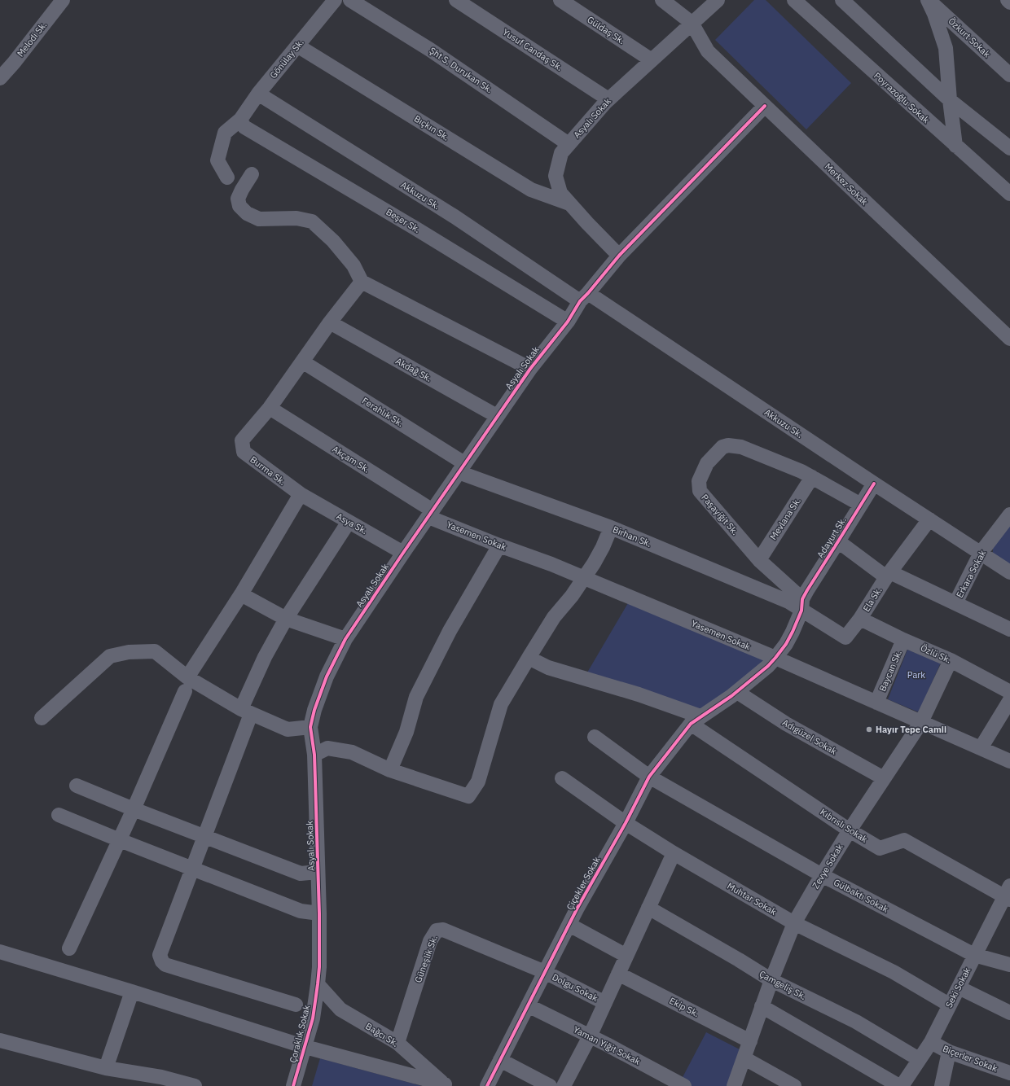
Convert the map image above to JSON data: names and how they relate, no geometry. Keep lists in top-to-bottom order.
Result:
{
  "streets": {
    "street": [
      "Güldaş Sk.",
      "Özkurt Sokak",
      "Melodi Sk.",
      "Yusuf Candaş Sk.",
      "Gönülay Sk.",
      "Şht S. Durukan Sk.",
      "Poyrazoğlu Sokak",
      "Asyalı Sokak",
      "Bıçkın Sk.",
      "Merkez Sokak",
      "Akkuzu Sk.",
      "Beşer Sk.",
      "Akdağ Sk.",
      "Ferahlık Sk.",
      "Akçam Sk.",
      "Burma Sk.",
      "Paşayiğit Sk.",
      "Mevlana Sk.",
      "Asya Sk.",
      "Yasemen Sokak",
      "Birhan Sk.",
      "Adayurt Sk.",
      "Erkara Sokak",
      "Ela Sk.",
      "Özlü Sk.",
      "Baycan Sk.",
      "Adıgüzel Sokak",
      "Kıbrıslı Sokak",
      "Zevye Sokak",
      "Çiçekler Sokak",
      "Gülbaktı Sokak",
      "Muhtar Sokak",
      "Güneşlik Sk.",
      "Çamgeliş Sk.",
      "Dolgu Sokak",
      "Seki Sokak",
      "Ekip Sk.",
      "Çoraklık Sokak",
      "Bağcı Sk.",
      "Yaman Yiğit Sokak",
      "Biçerler Sokak"
    ]
  },
  "crossings": [
    ["Güldaş Sk.", "Asyalı Sokak"],
    ["Yusuf Candaş Sk.", "Asyalı Sokak"],
    ["Gönülay Sk.", "Bıçkın Sk."],
    ["Gönülay Sk.", "Akkuzu Sk."],
    ["Gönülay Sk.", "Beşer Sk."],
    ["Şht S. Durukan Sk.", "Asyalı Sokak"],
    ["Asyalı Sokak", "Bıçkın Sk."],
    ["Asyalı Sokak", "Merkez Sokak"],
    ["Asyalı Sokak", "Akkuzu Sk."],
    ["Asyalı Sokak", "Beşer Sk."],
    ["Asyalı Sokak", "Akdağ Sk."],
    ["Asyalı Sokak", "Ferahlık Sk."],
    ["Asyalı Sokak", "Akçam Sk."],
    ["Asyalı Sokak", "Asya Sk."],
    ["Asyalı Sokak", "Yasemen Sokak"],
    ["Asyalı Sokak", "Birhan Sk."],
    ["Asyalı Sokak", "Çoraklık Sokak"],
    ["Asyalı Sokak", "Bağcı Sk."],
    ["Akkuzu Sk.", "Adayurt Sk."],
    ["Akkuzu Sk.", "Erkara Sokak"],
    ["Akkuzu Sk.", "Ela Sk."],
    ["Akdağ Sk.", "Burma Sk."],
    ["Ferahlık Sk.", "Burma Sk."],
    ["Ferahlık Sk.", "Birhan Sk."],
    ["Akçam Sk.", "Burma Sk."],
    ["Akçam Sk.", "Yasemen Sokak"],
    ["Burma Sk.", "Asya Sk."],
    ["Paşayiğit Sk.", "Mevlana Sk."],
    ["Paşayiğit Sk.", "Birhan Sk."],
    ["Paşayiğit Sk.", "Adayurt Sk."],
    ["Paşayiğit Sk.", "Ela Sk."],
    ["Yasemen Sokak", "Adayurt Sk."],
    ["Yasemen Sokak", "Baycan Sk."],
    ["Yasemen Sokak", "Zevye Sokak"],
    ["Yasemen Sokak", "Çiçekler Sokak"],
    ["Birhan Sk.", "Adayurt Sk."],
    ["Birhan Sk.", "Ela Sk."],
    ["Adayurt Sk.", "Ela Sk."],
    ["Adayurt Sk.", "Çiçekler Sokak"],
    ["Ela Sk.", "Özlü Sk."],
    ["Özlü Sk.", "Baycan Sk."],
    ["Özlü Sk.", "Zevye Sokak"],
    ["Adıgüzel Sokak", "Zevye Sokak"],
    ["Adıgüzel Sokak", "Çiçekler Sokak"],
    ["Kıbrıslı Sokak", "Zevye Sokak"],
    ["Kıbrıslı Sokak", "Çiçekler Sokak"],
    ["Kıbrıslı Sokak", "Seki Sokak"],
    ["Zevye Sokak", "Gülbaktı Sokak"],
    ["Zevye Sokak", "Muhtar Sokak"],
    ["Zevye Sokak", "Çamgeliş Sk."],
    ["Zevye Sokak", "Ekip Sk."],
    ["Çiçekler Sokak", "Gülbaktı Sokak"],
    ["Çiçekler Sokak", "Muhtar Sokak"],
    ["Çiçekler Sokak", "Güneşlik Sk."],
    ["Çiçekler Sokak", "Dolgu Sokak"],
    ["Çiçekler Sokak", "Yaman Yiğit Sokak"],
    ["Gülbaktı Sokak", "Seki Sokak"],
    ["Muhtar Sokak", "Seki Sokak"],
    ["Güneşlik Sk.", "Dolgu Sokak"],
    ["Güneşlik Sk.", "Bağcı Sk."],
    ["Çamgeliş Sk.", "Seki Sokak"],
    ["Seki Sokak", "Biçerler Sokak"],
    ["Çoraklık Sokak", "Bağcı Sk."]
  ],
  "parks": ["Park"],
  "places": ["Hayır Tepe Camii"]
}
